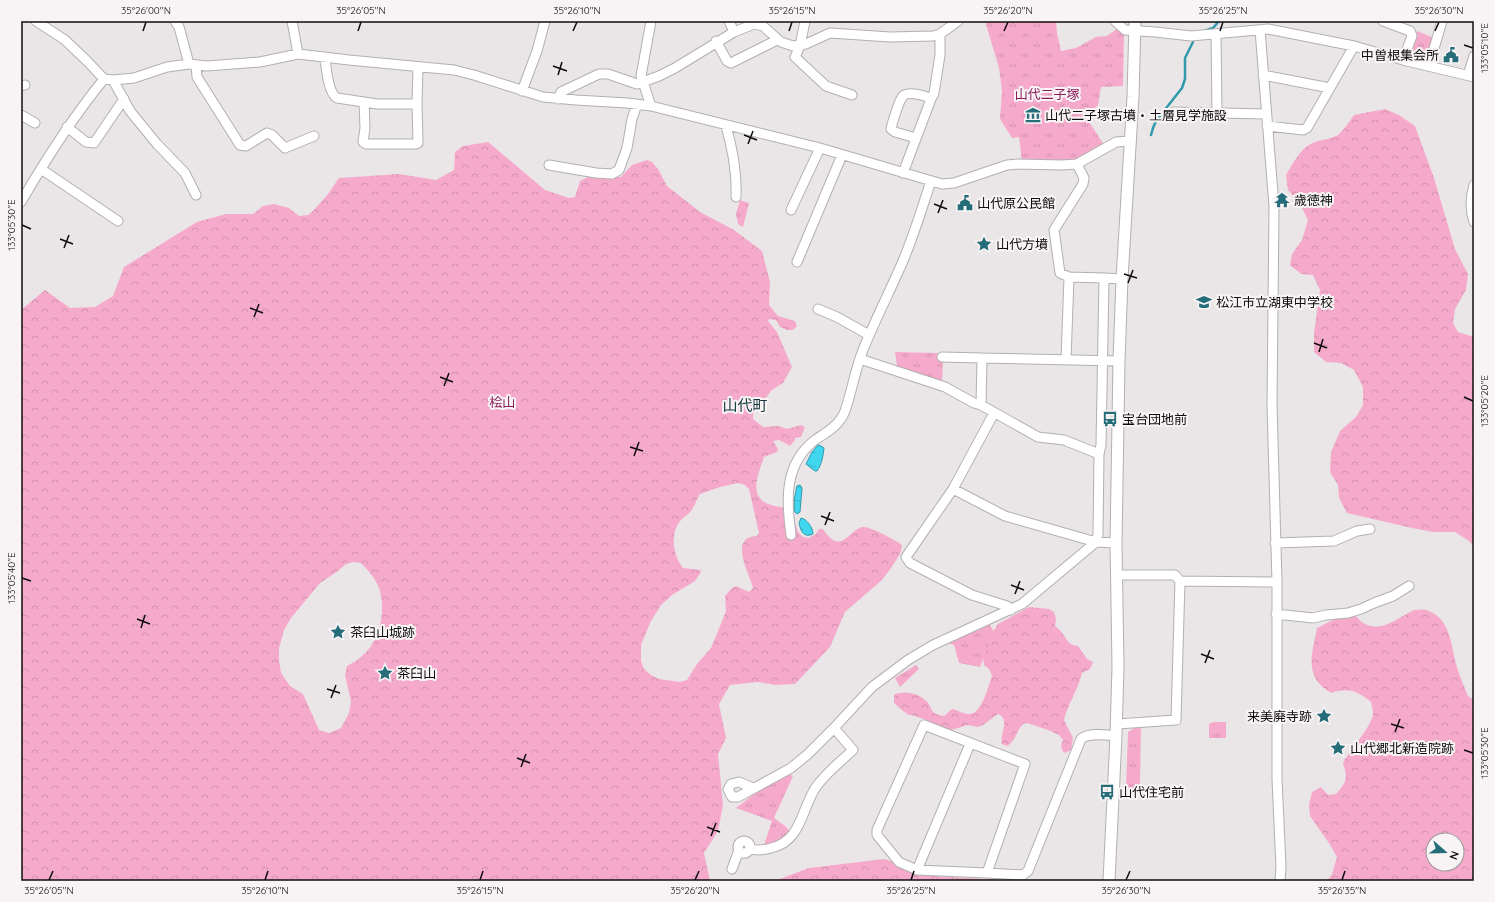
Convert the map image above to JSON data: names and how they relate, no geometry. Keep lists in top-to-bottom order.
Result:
{
  "districts": ["山代町"],
  "parks": ["山代二子塚", "桧山"],
  "places": {
    "public building": ["中曽根集会所", "山代原公民館"],
    "museum": ["山代二子塚古墳・土層見学施設"],
    "temple": ["歳徳神"],
    "place": [
      "山代方墳",
      "茶臼山城跡",
      "茶臼山",
      "来美廃寺跡",
      "山代郷北新造院跡"
    ],
    "school or university": ["松江市立湖東中学校"],
    "bus stop": ["宝台団地前", "山代住宅前"]
  },
  "north": "right",
  "coordinates": [
    "35°26'00\"N",
    "35°26'05\"N",
    "35°26'10\"N",
    "35°26'15\"N",
    "35°26'20\"N",
    "35°26'25\"N",
    "35°26'30\"N",
    "133°05'10\"E",
    "133°05'30\"E",
    "133°05'20\"E",
    "133°05'40\"E",
    "35°26'35\"N"
  ]
}
